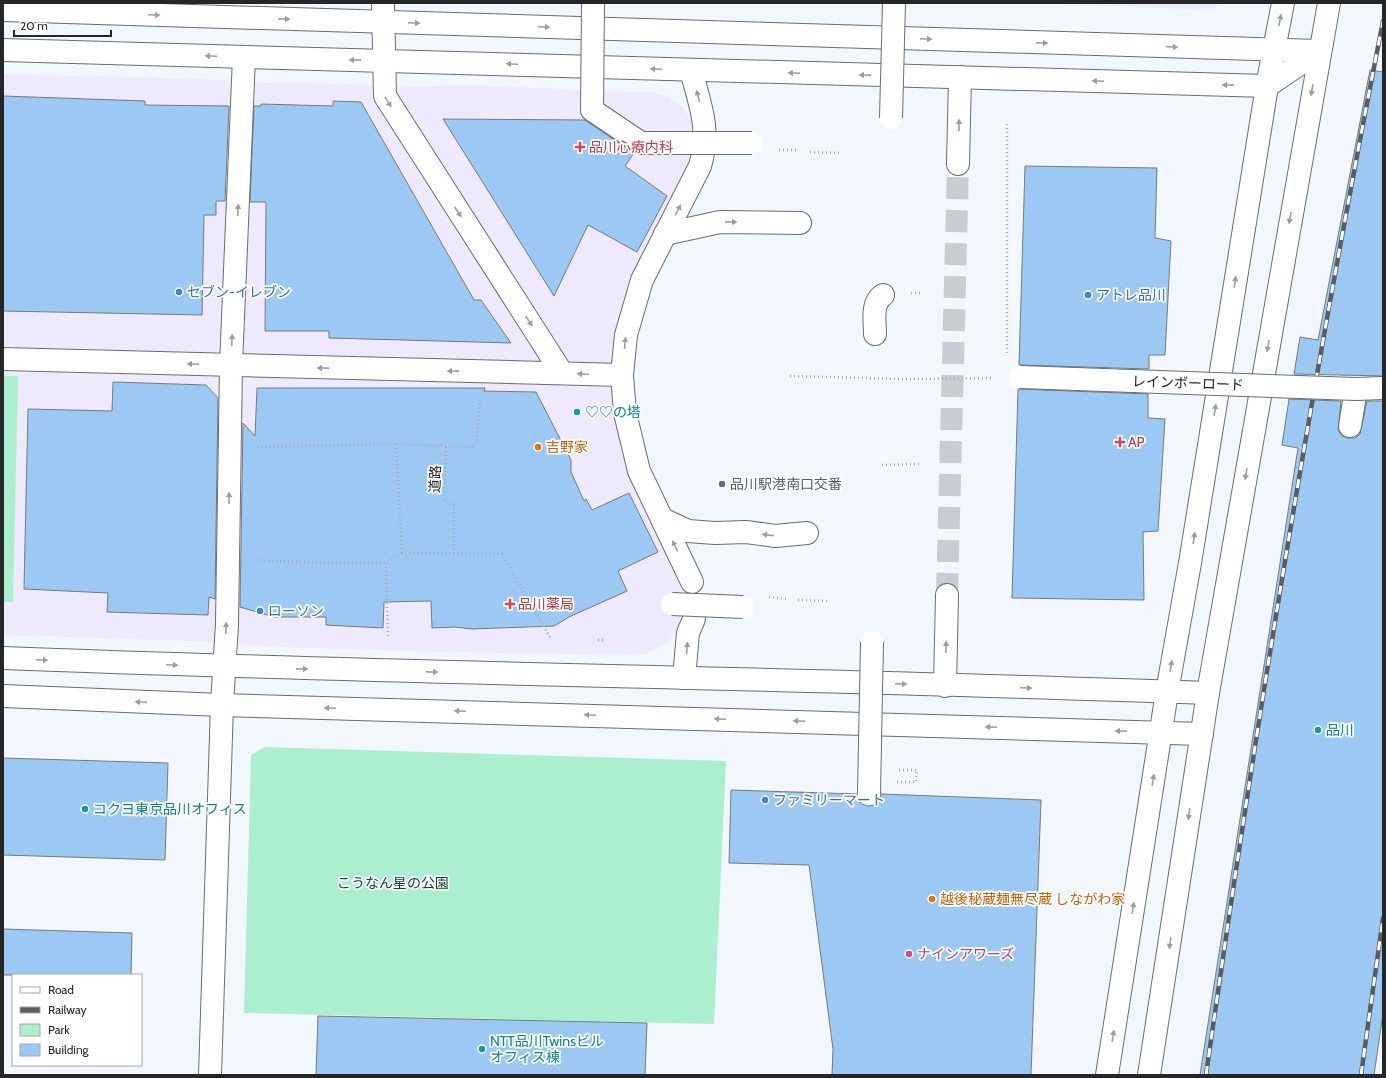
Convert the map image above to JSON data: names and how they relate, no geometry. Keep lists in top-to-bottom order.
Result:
{
  "streets": {
    "street": ["レインボーロード"],
    "path": ["道路"]
  },
  "parks": ["こうなん星の公園"],
  "places": {
    "health": ["品川心療内科", "AP", "品川薬局"],
    "other": [
      "セブン-イレブン",
      "アトレ品川",
      "♡♡の塔",
      "吉野家",
      "品川駅港南口交番",
      "ローソン",
      "品川",
      "ファミリーマート",
      "コクヨ東京品川オフィス",
      "越後秘蔵麺無尽蔵 しながわ家",
      "ナインアワーズ",
      "NTT品川Twinsビル オフィス棟"
    ]
  },
  "legend": [
    "Road",
    "Railway",
    "Park",
    "Building"
  ],
  "scale_bar": "20 m"
}
